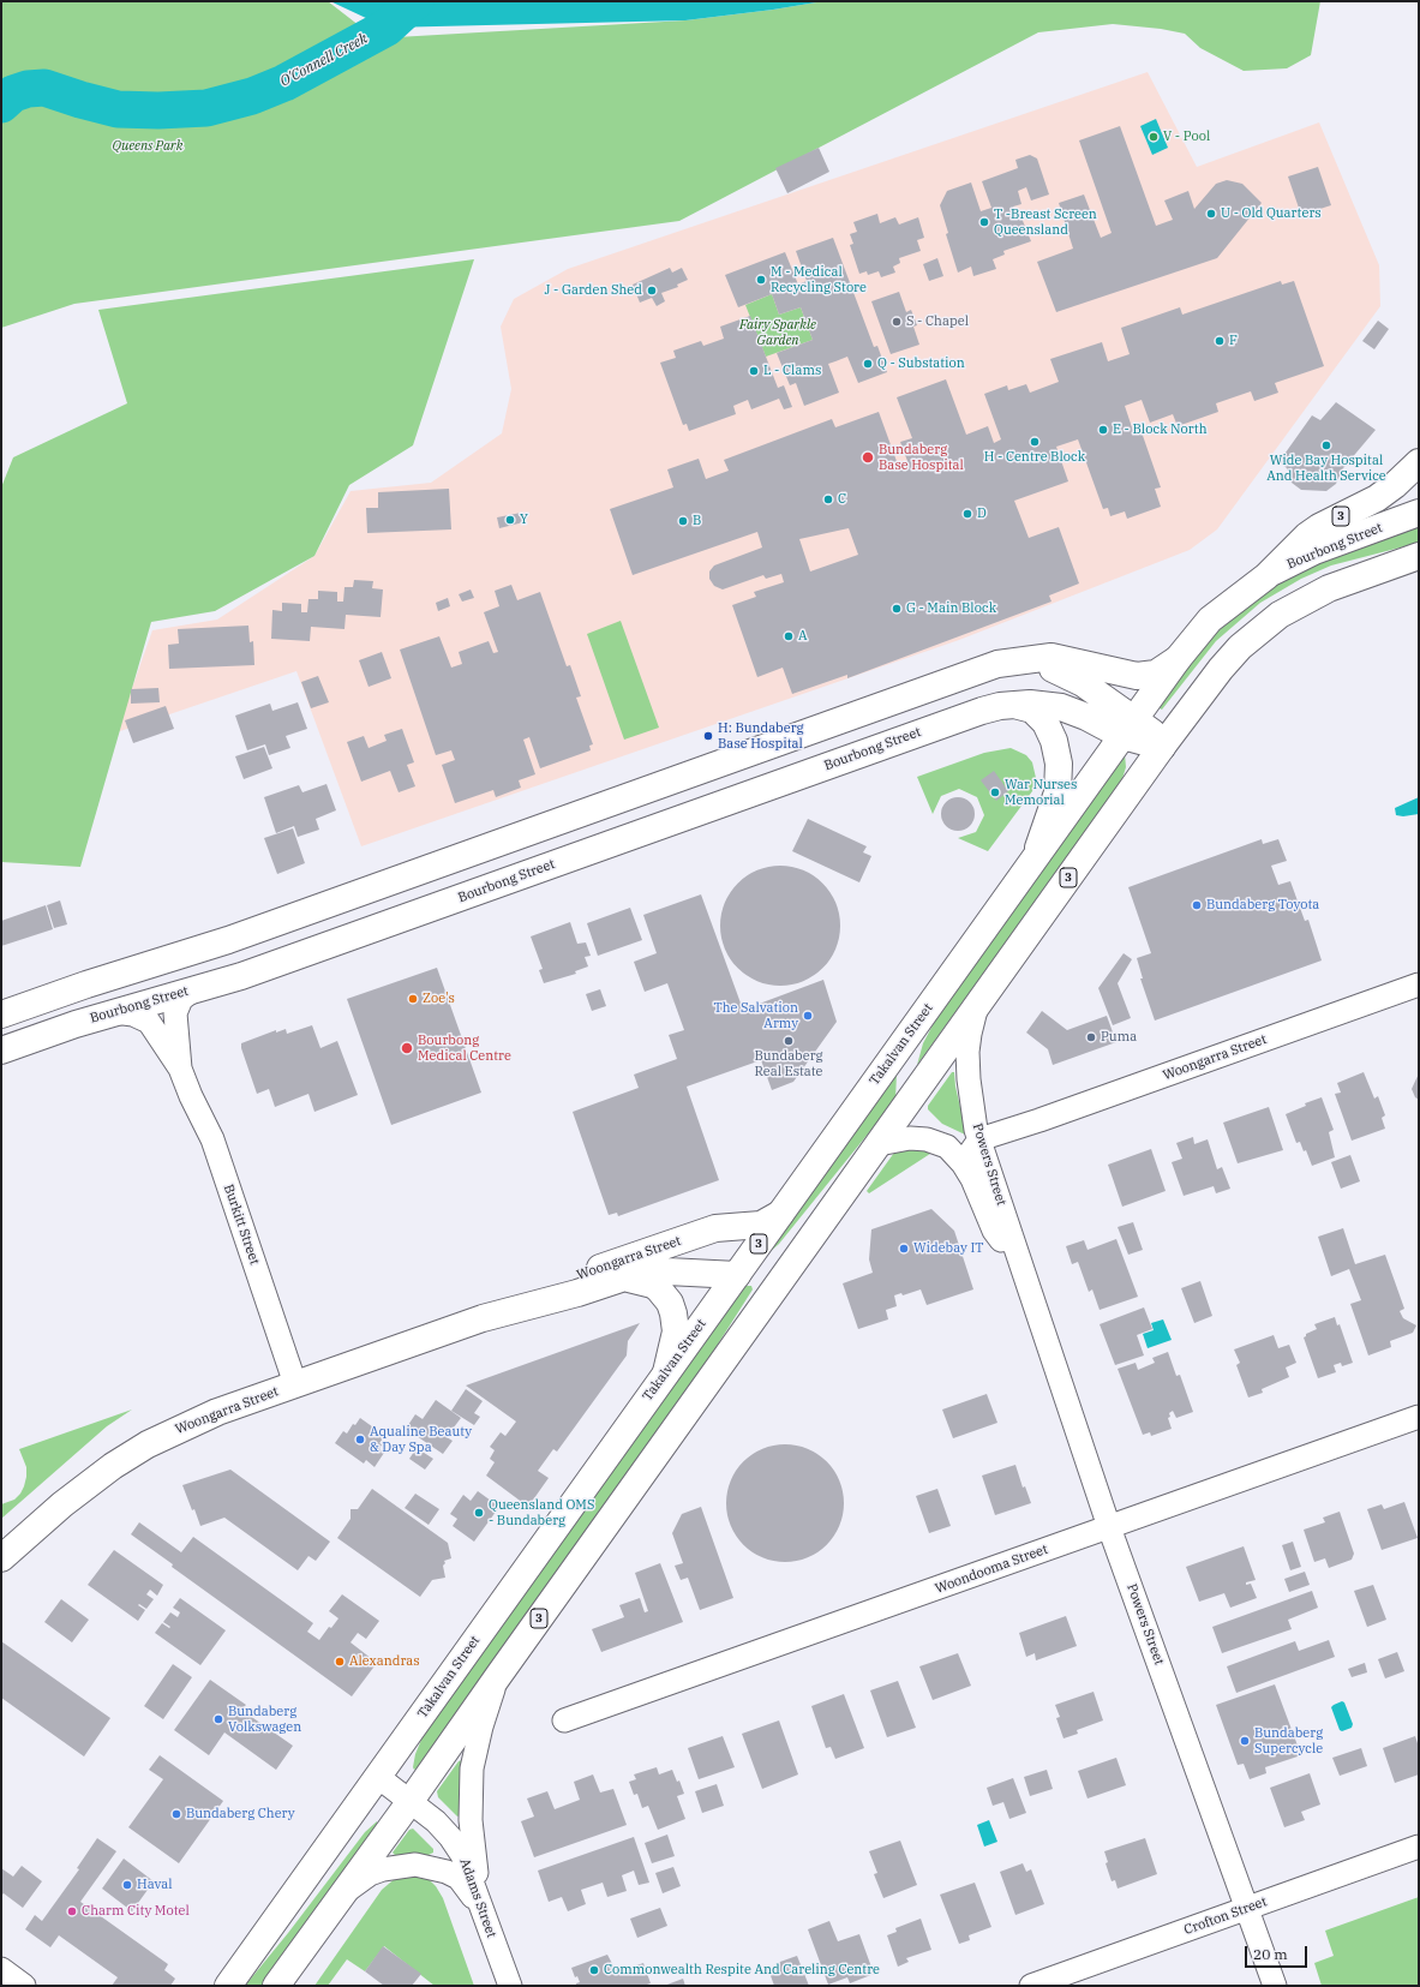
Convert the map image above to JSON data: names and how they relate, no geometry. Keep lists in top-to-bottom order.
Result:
{
  "streets": {
    "main road": [
      "3",
      "Bourbong Street",
      "Takalvan Street",
      "Woongarra Street"
    ],
    "street": [
      "Powers Street",
      "Burkitt Street",
      "Woondooma Street",
      "Adams Street",
      "Crofton Street"
    ]
  },
  "crossings": [
    ["3", "Bourbong Street"],
    ["3", "Woongarra Street"],
    ["3", "Powers Street"],
    ["3", "Adams Street"],
    ["Bourbong Street", "Takalvan Street"],
    ["Bourbong Street", "Burkitt Street"],
    ["Takalvan Street", "Woongarra Street"],
    ["Takalvan Street", "Adams Street"],
    ["Woongarra Street", "Powers Street"],
    ["Woongarra Street", "Burkitt Street"],
    ["Powers Street", "Woondooma Street"],
    ["Powers Street", "Crofton Street"]
  ],
  "water": ["O'Connell Creek"],
  "parks": ["Queens Park", "Fairy Sparkle Garden"],
  "places": [
    "V - Pool",
    "U - Old Quarters",
    "T -Breast Screen Queensland",
    "M - Medical Recycling Store",
    "J - Garden Shed",
    "S - Chapel",
    "F",
    "Q - Substation",
    "L - Clams",
    "E - Block North",
    "H - Centre Block",
    "Wide Bay Hospital And Health Service",
    "Bundaberg Base Hospital",
    "C",
    "D",
    "Y",
    "B",
    "G - Main Block",
    "A",
    "H: Bundaberg Base Hospital",
    "War Nurses Memorial",
    "Bundaberg Toyota",
    "Zoe's",
    "The Salvation Army",
    "Puma",
    "Bundaberg Real Estate",
    "Bourbong Medical Centre",
    "Widebay IT",
    "Aqualine Beauty & Day Spa",
    "Queensland OMS - Bundaberg",
    "Alexandras",
    "Bundaberg Volkswagen",
    "Bundaberg Supercycle",
    "Bundaberg Chery",
    "Haval",
    "Charm City Motel",
    "Commonwealth Respite And Careling Centre"
  ],
  "scale_bar": "20 m"
}
